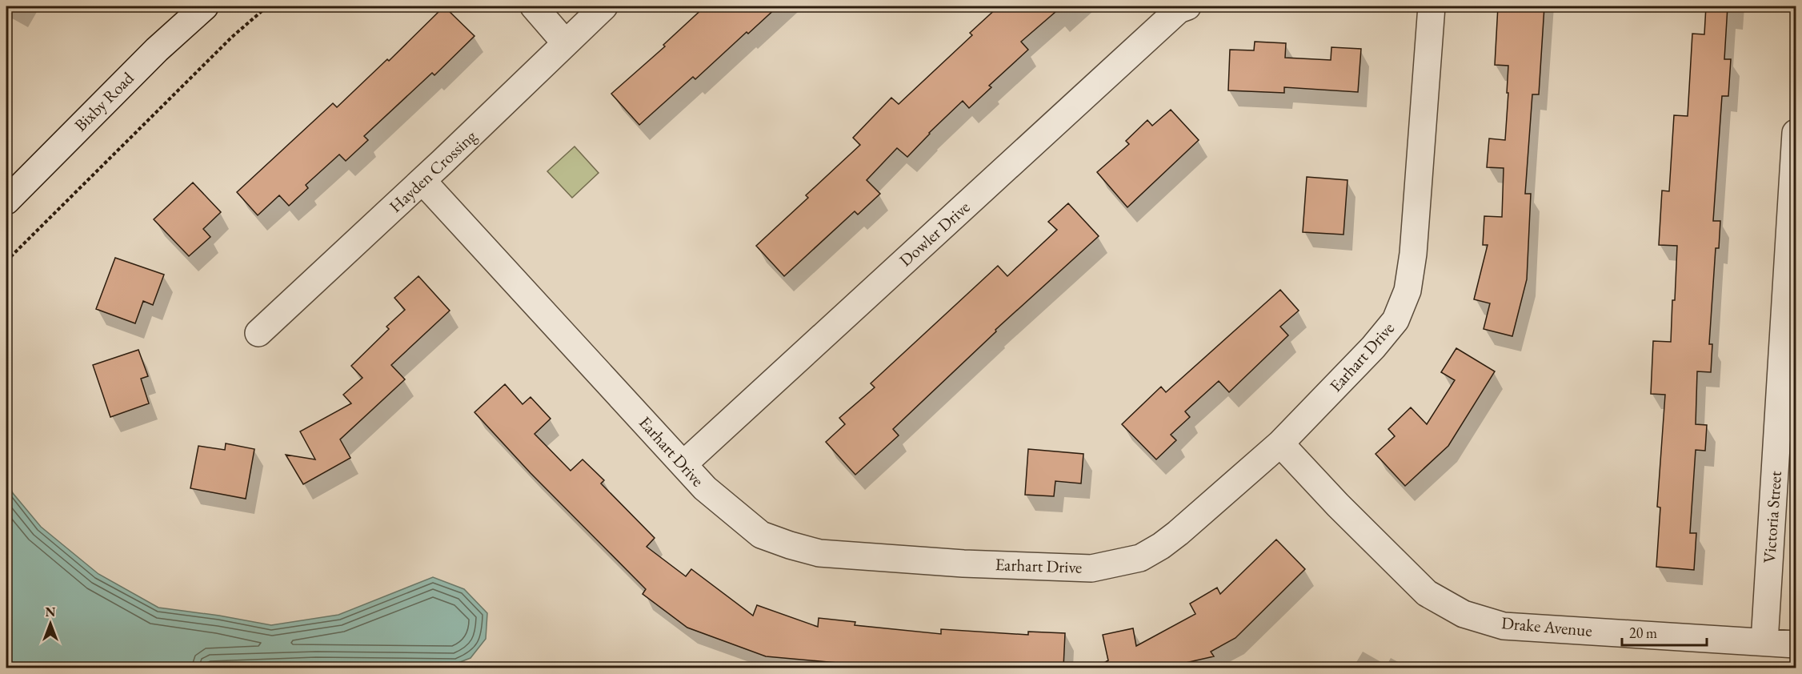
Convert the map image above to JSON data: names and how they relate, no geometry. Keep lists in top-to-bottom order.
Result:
{
  "streets": {
    "street": [
      "Bixby Road",
      "Hayden Crossing",
      "Dowler Drive",
      "Earhart Drive",
      "Victoria Street",
      "Drake Avenue"
    ]
  },
  "crossings": [
    ["Hayden Crossing", "Earhart Drive"],
    ["Dowler Drive", "Earhart Drive"],
    ["Earhart Drive", "Drake Avenue"],
    ["Victoria Street", "Drake Avenue"]
  ],
  "scale_bar": "20 m",
  "north": "top"
}
